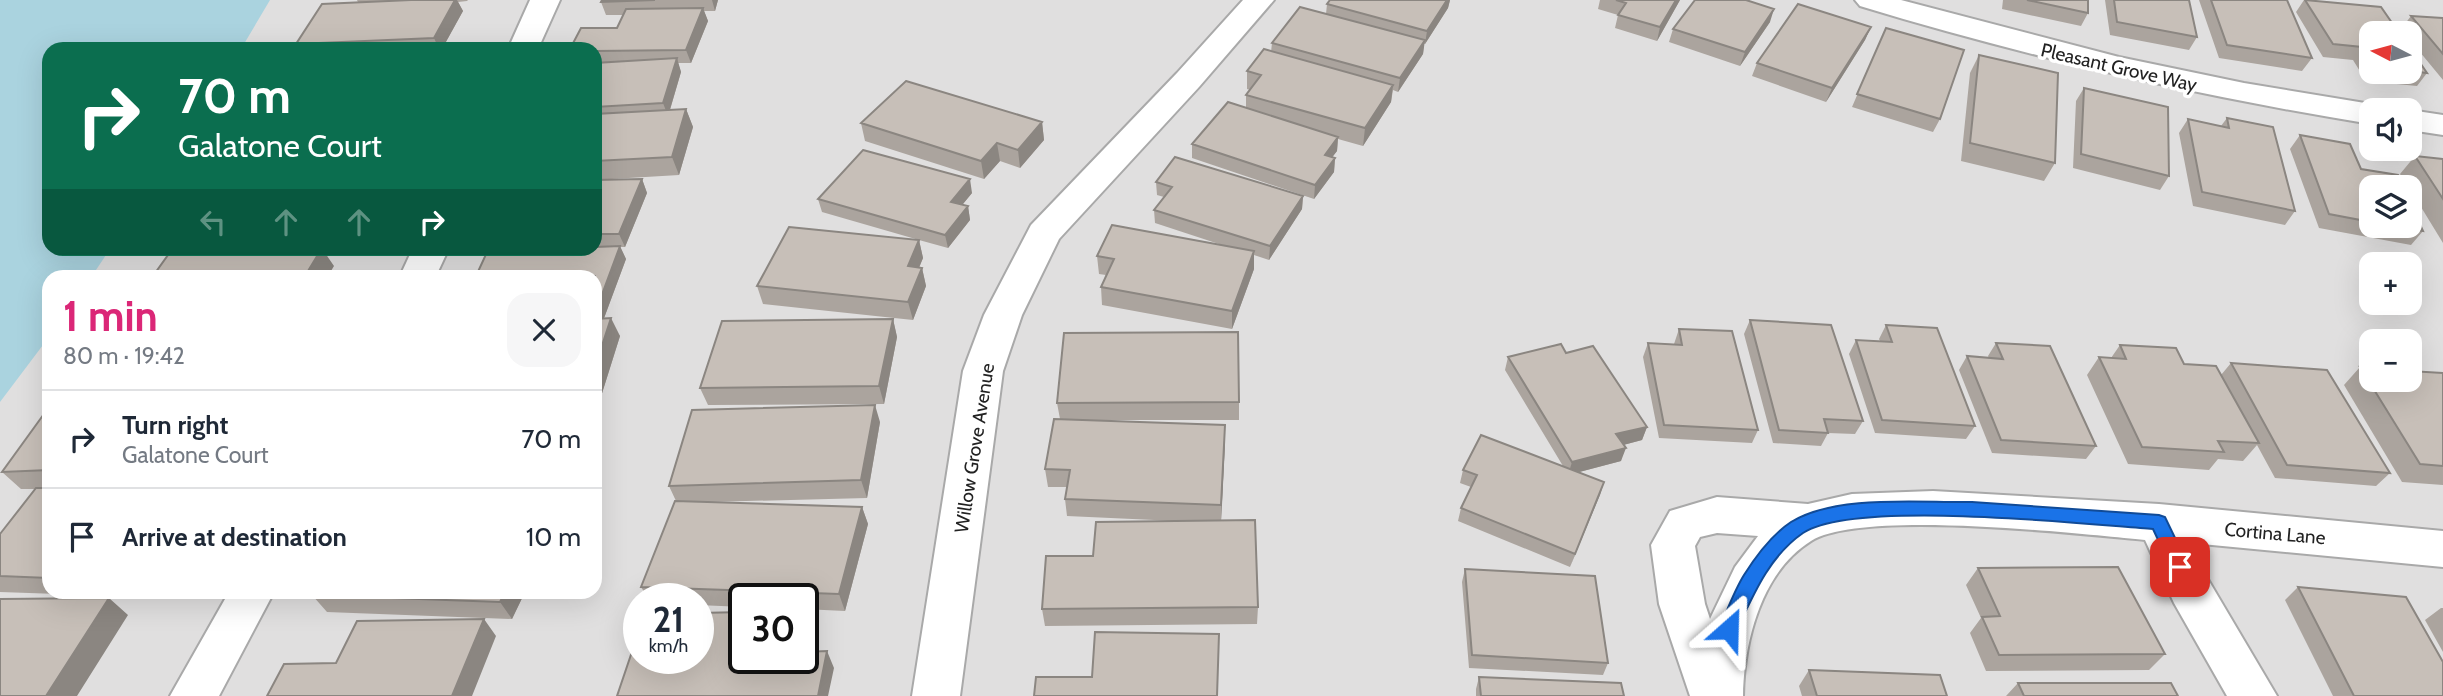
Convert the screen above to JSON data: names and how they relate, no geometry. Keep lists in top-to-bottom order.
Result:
{
  "streets": {
    "street": ["Pleasant Grove Way", "Willow Grove Avenue", "Cortina Lane"]
  },
  "north": "left",
  "page": {
    "map_buttons": ["+", "−"],
    "turn": ["70 m", "Galatone Court"],
    "heading": ["1 min", "80 m · 19:42"],
    "list": [
      {
        "name": "Turn right",
        "note": "Galatone Court",
        "value": "70 m"
      },
      {
        "name": "Arrive at destination",
        "value": "10 m"
      }
    ],
    "speed": "21 km/h",
    "limit": "30"
  }
}
